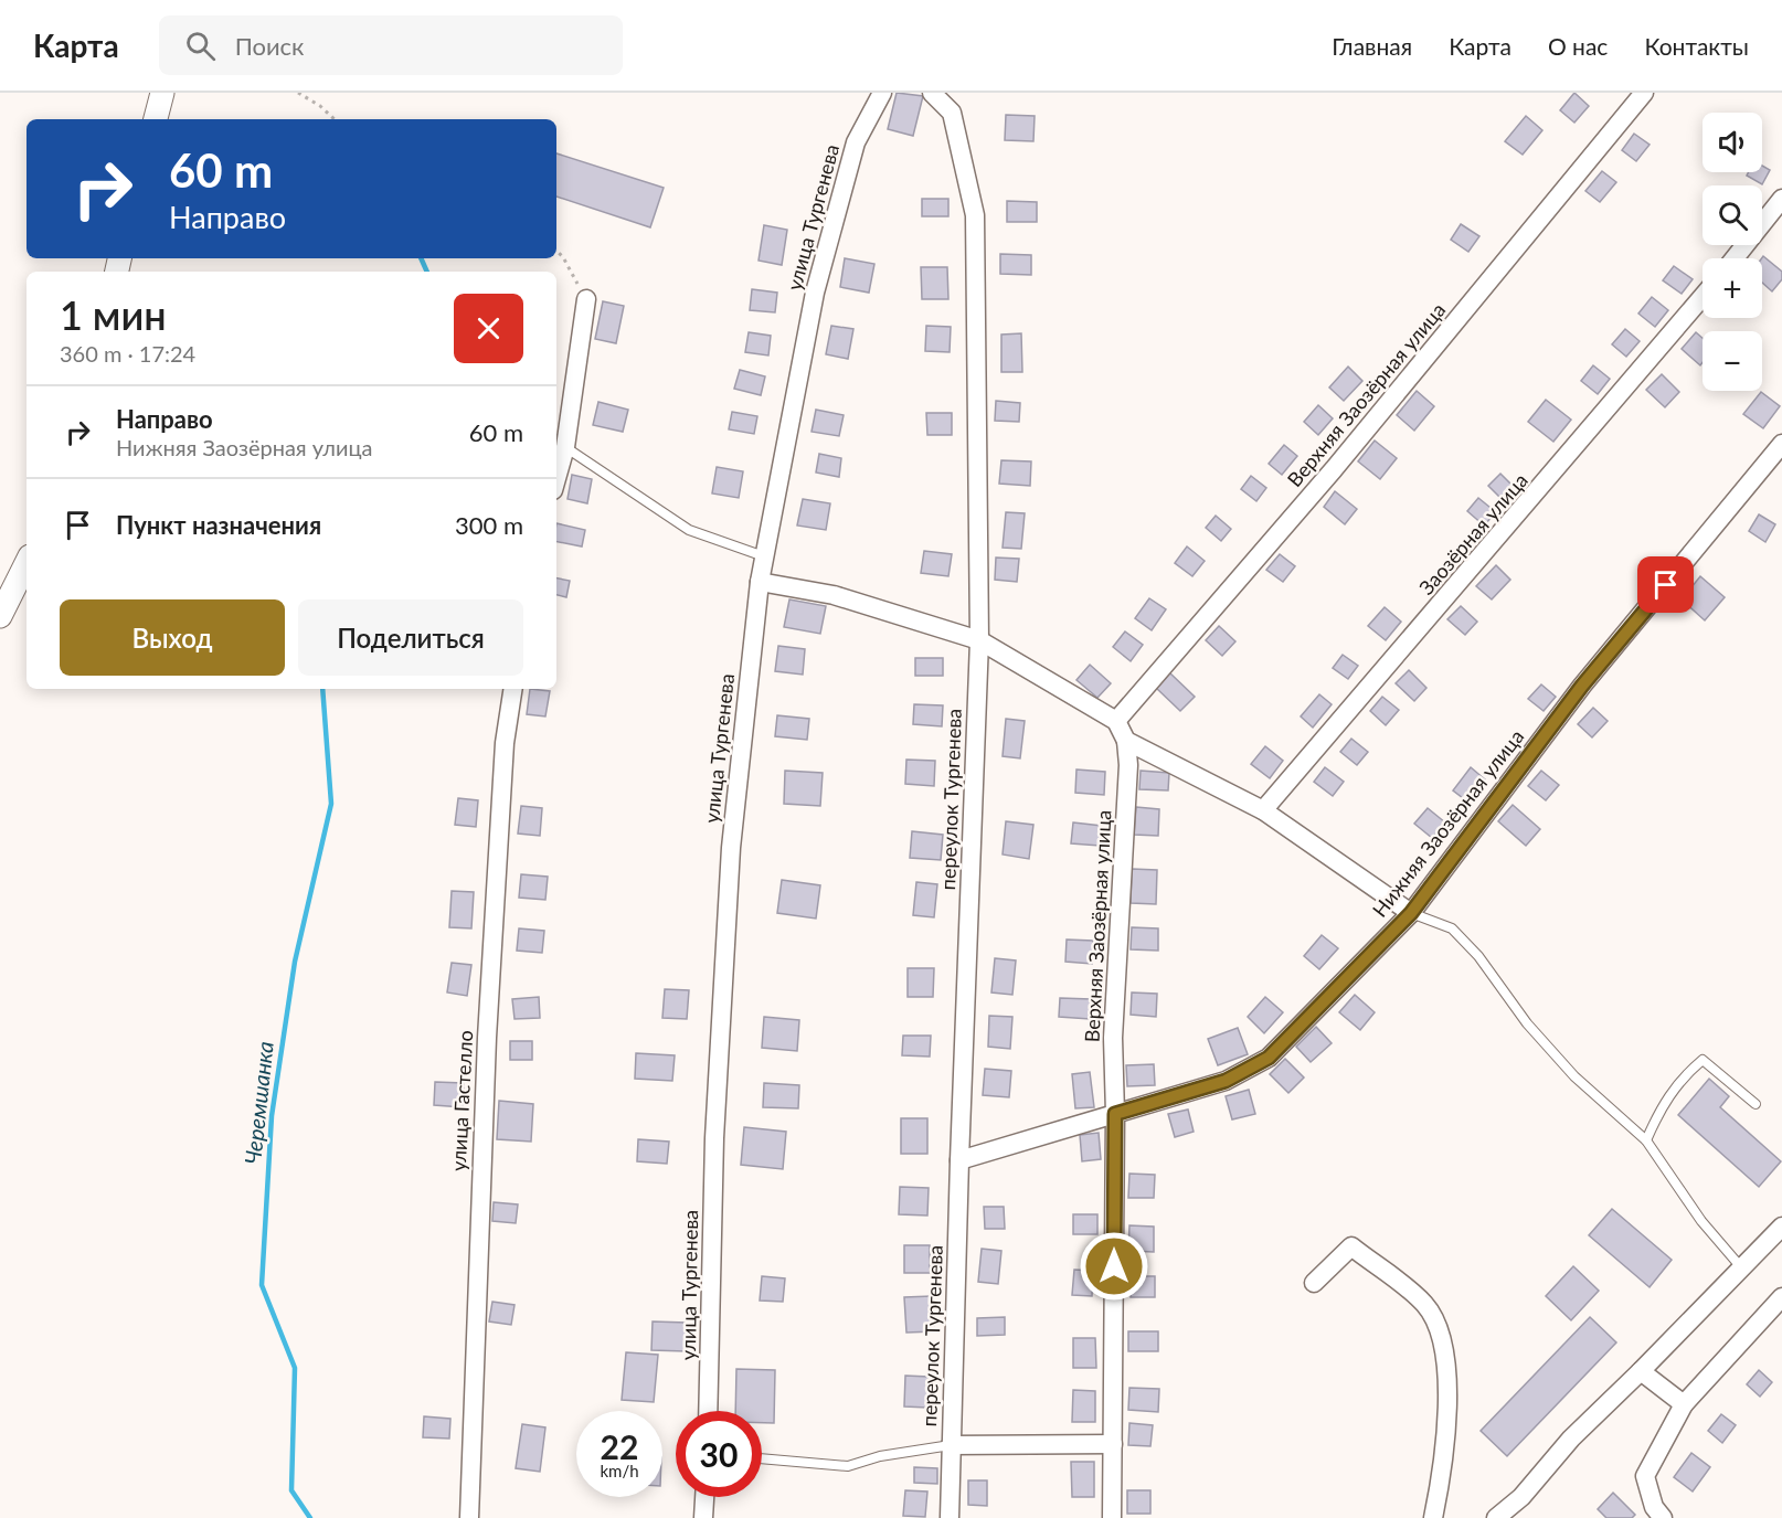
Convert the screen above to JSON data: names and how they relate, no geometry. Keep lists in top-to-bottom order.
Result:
{
  "streets": {
    "street": [
      "улица Тургенева",
      "Верхняя Заозёрная улица",
      "Заозёрная улица",
      "переулок Тургенева",
      "Нижняя Заозёрная улица",
      "улица Гастелло"
    ]
  },
  "crossings": [
    ["Верхняя Заозёрная улица", "Нижняя Заозёрная улица"],
    ["переулок Тургенева", "Нижняя Заозёрная улица"]
  ],
  "water": ["Черемшанка"],
  "page": {
    "header": "Карта",
    "search": "Поиск",
    "nav": [
      "Главная",
      "Карта",
      "О нас",
      "Контакты"
    ],
    "map_buttons": ["+", "−"],
    "turn": ["60 m", "Направо"],
    "heading": ["1 мин", "360 m · 17:24"],
    "list": [
      {
        "name": "Направо",
        "note": "Нижняя Заозёрная улица",
        "value": "60 m"
      },
      {
        "name": "Пункт назначения",
        "value": "300 m"
      }
    ],
    "buttons": ["Выход", "Поделиться"],
    "speed": "22 km/h",
    "limit": "30"
  }
}
